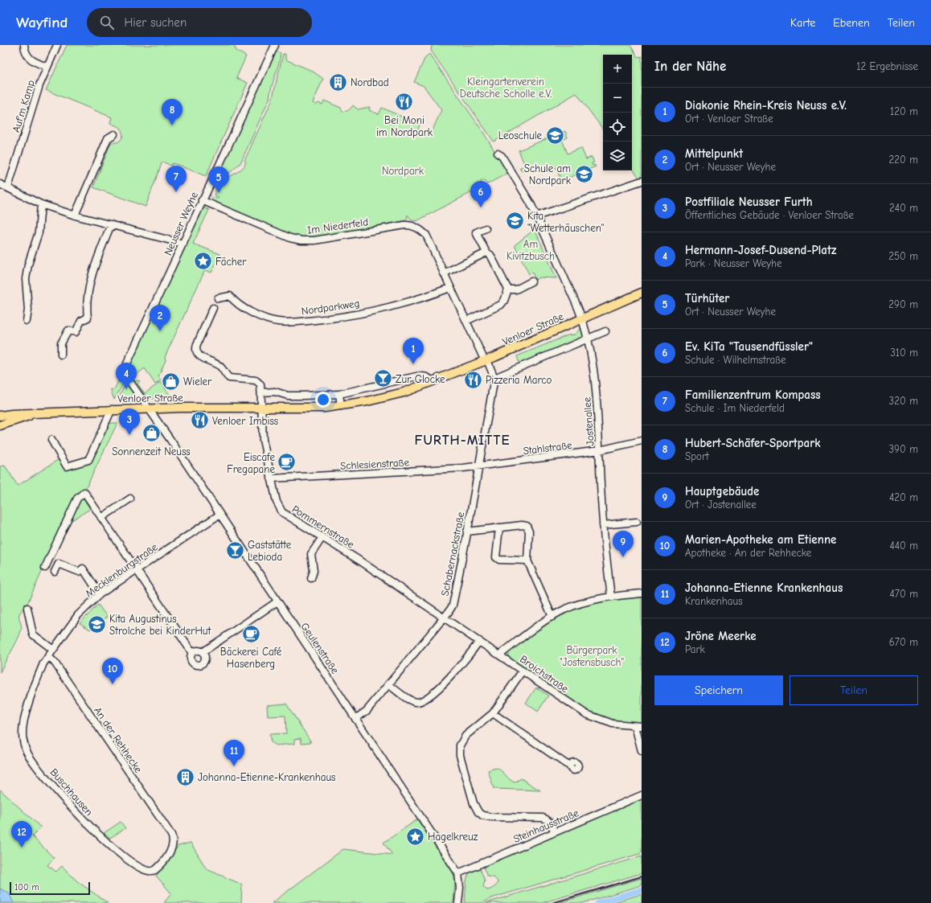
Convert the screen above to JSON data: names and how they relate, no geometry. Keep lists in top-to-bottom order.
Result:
{
  "streets": {
    "main road": ["Venloer Straße"],
    "street": [
      "Auf'm Kamp",
      "Neusser Weyhe",
      "Im Niederfeld",
      "Nordparkweg",
      "Jostenallee",
      "Stahlstraße",
      "Schlesienstraße",
      "Pommernstraße",
      "Schabernackstraße",
      "Mecklenburgstraße",
      "Geulenstraße",
      "Broichstraße",
      "An der Rehhecke",
      "Buschhausen",
      "Steinhausstraße"
    ]
  },
  "crossings": [
    ["Neusser Weyhe", "Im Niederfeld"],
    ["Neusser Weyhe", "Venloer Straße"],
    ["Neusser Weyhe", "Geulenstraße"],
    ["Venloer Straße", "Jostenallee"],
    ["Venloer Straße", "Pommernstraße"],
    ["Venloer Straße", "Geulenstraße"],
    ["Jostenallee", "Stahlstraße"],
    ["Stahlstraße", "Schlesienstraße"],
    ["Stahlstraße", "Schabernackstraße"],
    ["Schlesienstraße", "Pommernstraße"],
    ["Schlesienstraße", "Schabernackstraße"],
    ["Pommernstraße", "Schabernackstraße"],
    ["Pommernstraße", "Broichstraße"],
    ["Schabernackstraße", "Geulenstraße"],
    ["Schabernackstraße", "Broichstraße"],
    ["Mecklenburgstraße", "Geulenstraße"],
    ["Mecklenburgstraße", "An der Rehhecke"],
    ["Mecklenburgstraße", "Buschhausen"],
    ["Geulenstraße", "Steinhausstraße"],
    ["An der Rehhecke", "Buschhausen"]
  ],
  "districts": ["FURTH-MITTE"],
  "parks": [
    "Kleingartenverein Deutsche Scholle e.V.",
    "Nordpark",
    "Am Kivitzbusch",
    "Bürgerpark \"Jostensbusch\""
  ],
  "places": {
    "building": ["Nordbad", "Johanna-Etienne-Krankenhaus"],
    "restaurant": ["Bei Moni im Nordpark", "Pizzeria Marco", "Venloer Imbiss"],
    "school or university": [
      "Leoschule",
      "Schule am Nordpark",
      "Kita \"Wetterhäuschen\"",
      "Kita Augustinus Strolche bei KinderHut"
    ],
    "place": ["Fächer", "Hagelkreuz"],
    "bar": ["Zur Glocke", "Gaststätte Lebioda"],
    "shop": ["Wieler", "Sonnenzeit Neuss"],
    "cafe": ["Eiscafe Fregapane", "Bäckerei Café Hasenberg"]
  },
  "scale_bar": "100 m",
  "page": {
    "header": "Wayfind",
    "search": "Hier suchen",
    "nav": ["Karte", "Ebenen", "Teilen"],
    "heading": ["In der Nähe", "12 Ergebnisse"],
    "map_buttons": ["+", "−"],
    "list": [
      {
        "mark": "1",
        "name": "Diakonie Rhein-Kreis Neuss e.V.",
        "note": "Ort · Venloer Straße",
        "value": "120 m"
      },
      {
        "mark": "2",
        "name": "Mittelpunkt",
        "note": "Ort · Neusser Weyhe",
        "value": "220 m"
      },
      {
        "mark": "3",
        "name": "Postfiliale Neusser Furth",
        "note": "Öffentliches Gebäude · Venloer Straße",
        "value": "240 m"
      },
      {
        "mark": "4",
        "name": "Hermann-Josef-Dusend-Platz",
        "note": "Park · Neusser Weyhe",
        "value": "250 m"
      },
      {
        "mark": "5",
        "name": "Türhüter",
        "note": "Ort · Neusser Weyhe",
        "value": "290 m"
      },
      {
        "mark": "6",
        "name": "Ev. KiTa \"Tausendfüssler\"",
        "note": "Schule · Wilhelmstraße",
        "value": "310 m"
      },
      {
        "mark": "7",
        "name": "Familienzentrum Kompass",
        "note": "Schule · Im Niederfeld",
        "value": "320 m"
      },
      {
        "mark": "8",
        "name": "Hubert-Schäfer-Sportpark",
        "note": "Sport",
        "value": "390 m"
      },
      {
        "mark": "9",
        "name": "Hauptgebäude",
        "note": "Ort · Jostenallee",
        "value": "420 m"
      },
      {
        "mark": "10",
        "name": "Marien-Apotheke am Etienne",
        "note": "Apotheke · An der Rehhecke",
        "value": "440 m"
      },
      {
        "mark": "11",
        "name": "Johanna-Etienne Krankenhaus",
        "note": "Krankenhaus",
        "value": "470 m"
      },
      {
        "mark": "12",
        "name": "Jröne Meerke",
        "note": "Park",
        "value": "670 m"
      }
    ],
    "pins": [
      "8",
      "7",
      "5",
      "6",
      "2",
      "1",
      "4",
      "3",
      "9",
      "10",
      "11",
      "12"
    ],
    "buttons": ["Speichern", "Teilen"],
    "scale": "100 m"
  }
}
